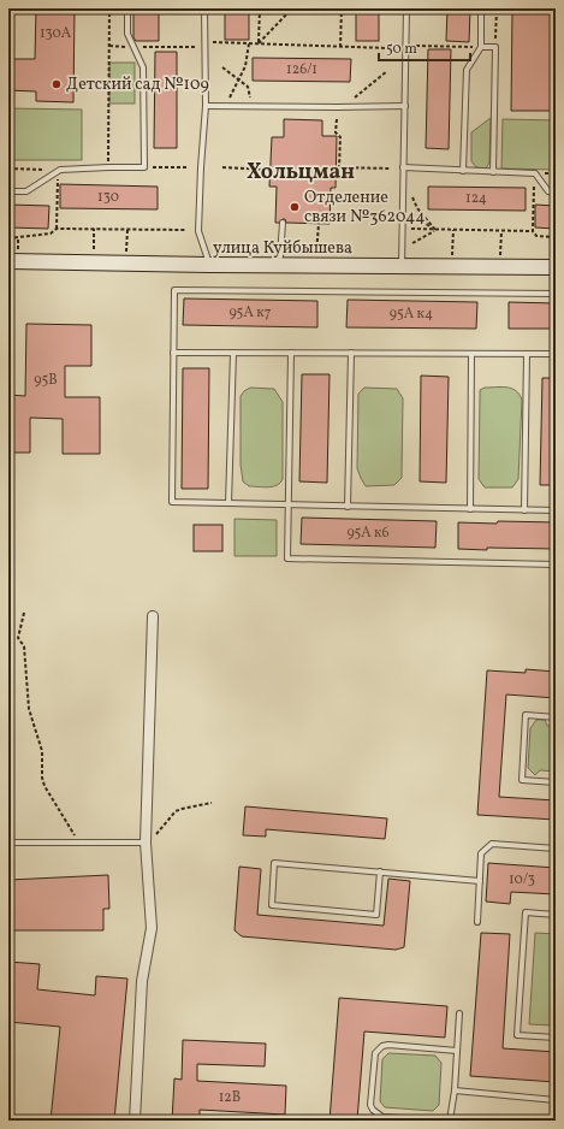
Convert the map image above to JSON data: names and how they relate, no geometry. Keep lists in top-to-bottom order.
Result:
{
  "streets": {
    "street": ["улица Куйбышева"]
  },
  "districts": ["Хольцман"],
  "places": ["Детский сад №109", "Отделение связи №362044"],
  "house_numbers": [
    "130А",
    "126/1",
    "130",
    "124",
    "95А к7",
    "95А к4",
    "95В",
    "95А к6",
    "10/3",
    "12В"
  ],
  "scale_bar": "50 m"
}
